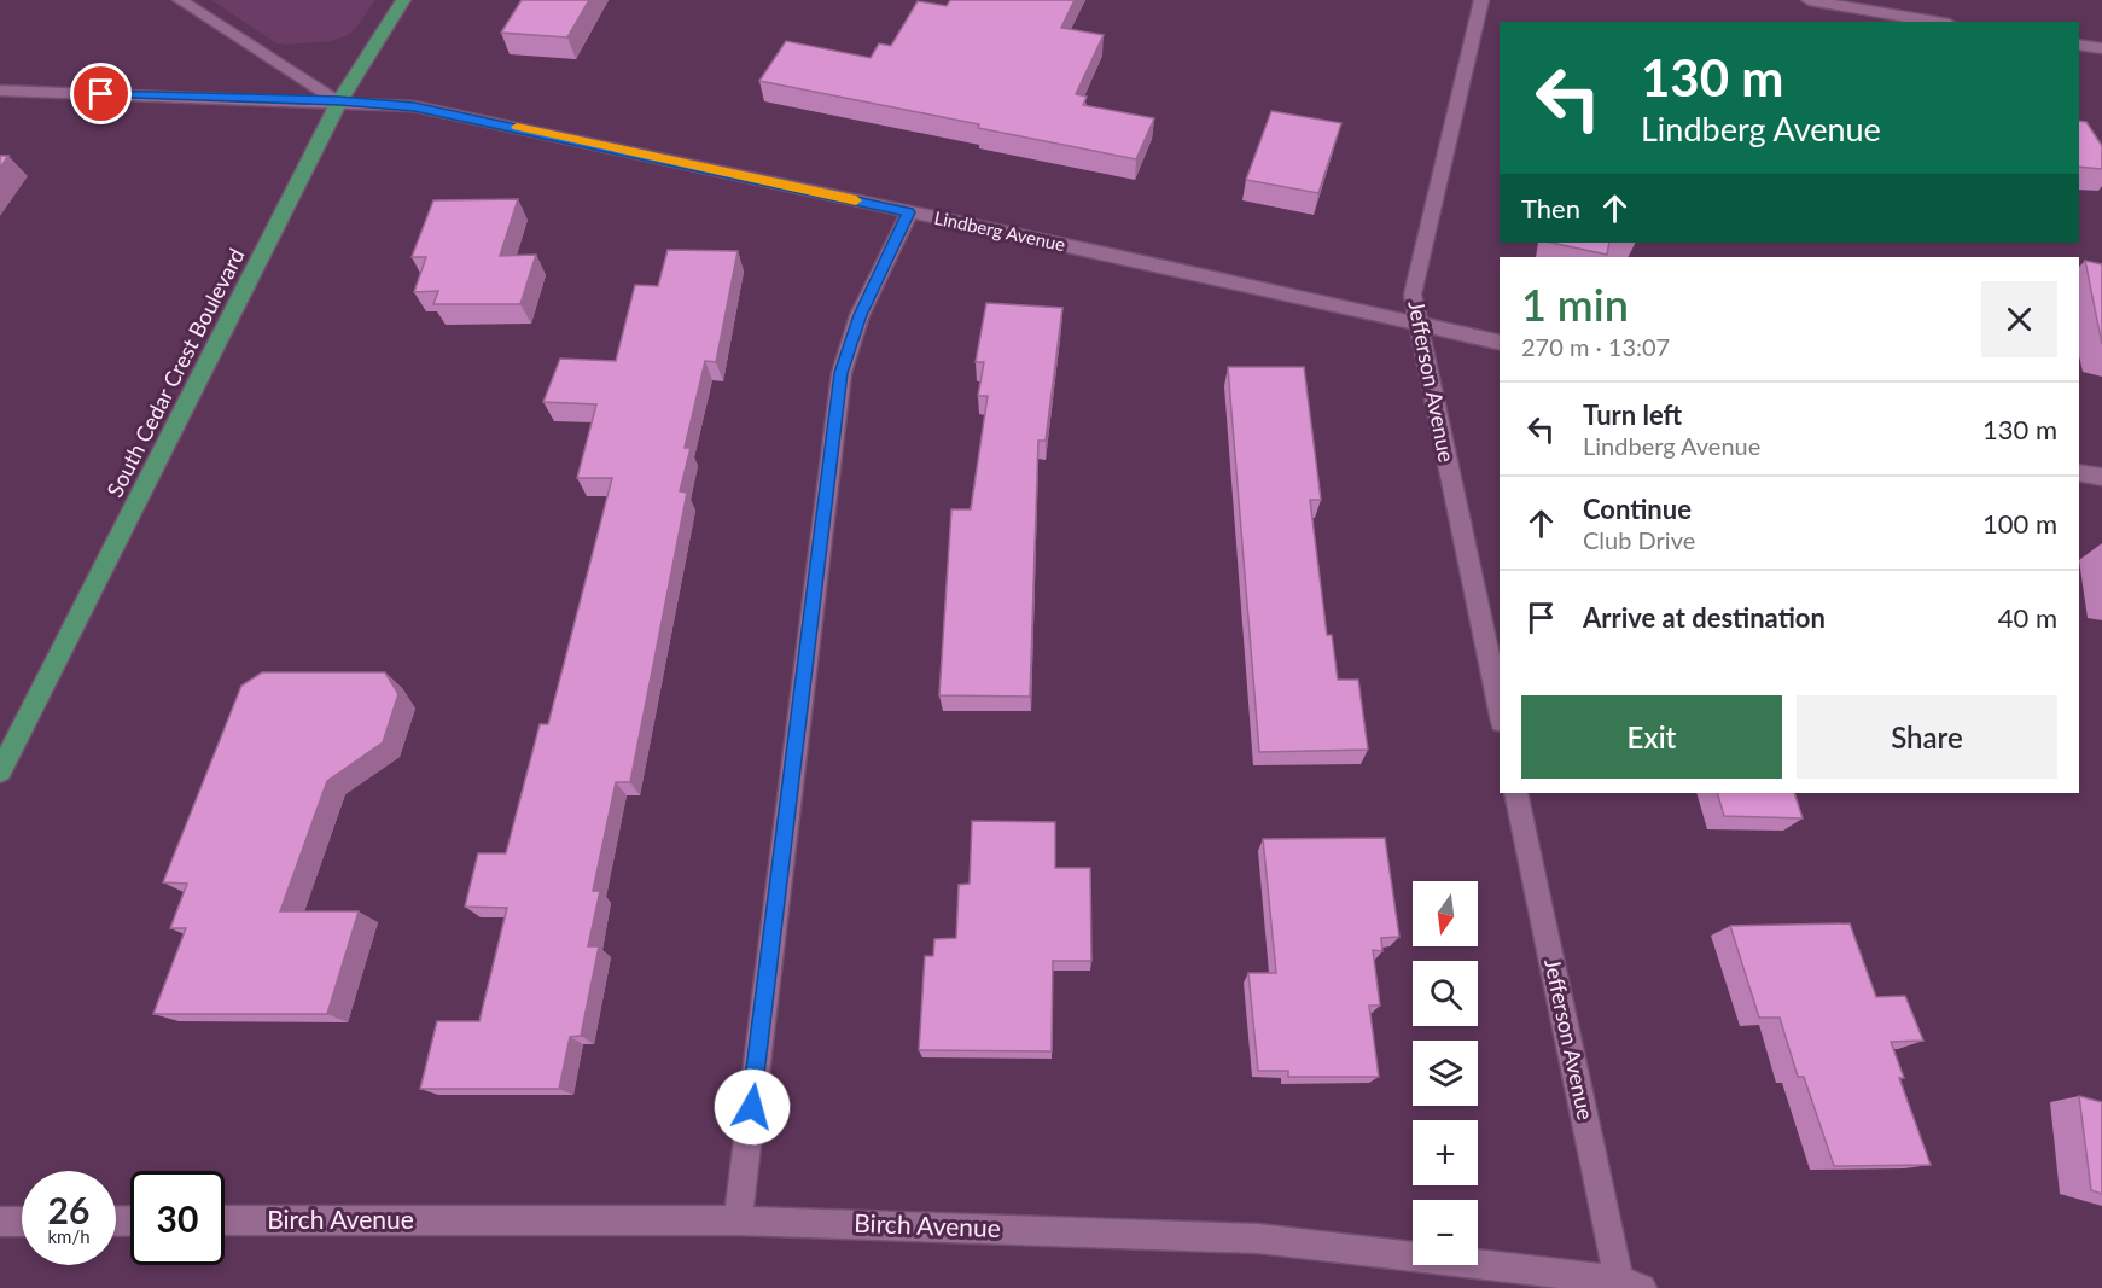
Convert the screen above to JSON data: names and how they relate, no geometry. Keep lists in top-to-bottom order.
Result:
{
  "streets": {
    "main road": ["South Cedar Crest Boulevard"],
    "street": ["Lindberg Avenue", "Jefferson Avenue", "Birch Avenue"]
  },
  "crossings": [
    ["Lindberg Avenue", "South Cedar Crest Boulevard"],
    ["Lindberg Avenue", "Jefferson Avenue"],
    ["Jefferson Avenue", "Birch Avenue"]
  ],
  "north": "bottom",
  "page": {
    "turn": ["130 m", "Lindberg Avenue"],
    "then": "Then",
    "heading": ["1 min", "270 m · 13:07"],
    "list": [
      {
        "name": "Turn left",
        "note": "Lindberg Avenue",
        "value": "130 m"
      },
      {
        "name": "Continue",
        "note": "Club Drive",
        "value": "100 m"
      },
      {
        "name": "Arrive at destination",
        "value": "40 m"
      }
    ],
    "buttons": ["Exit", "Share"],
    "map_buttons": ["+", "−"],
    "speed": "26 km/h",
    "limit": "30"
  }
}
